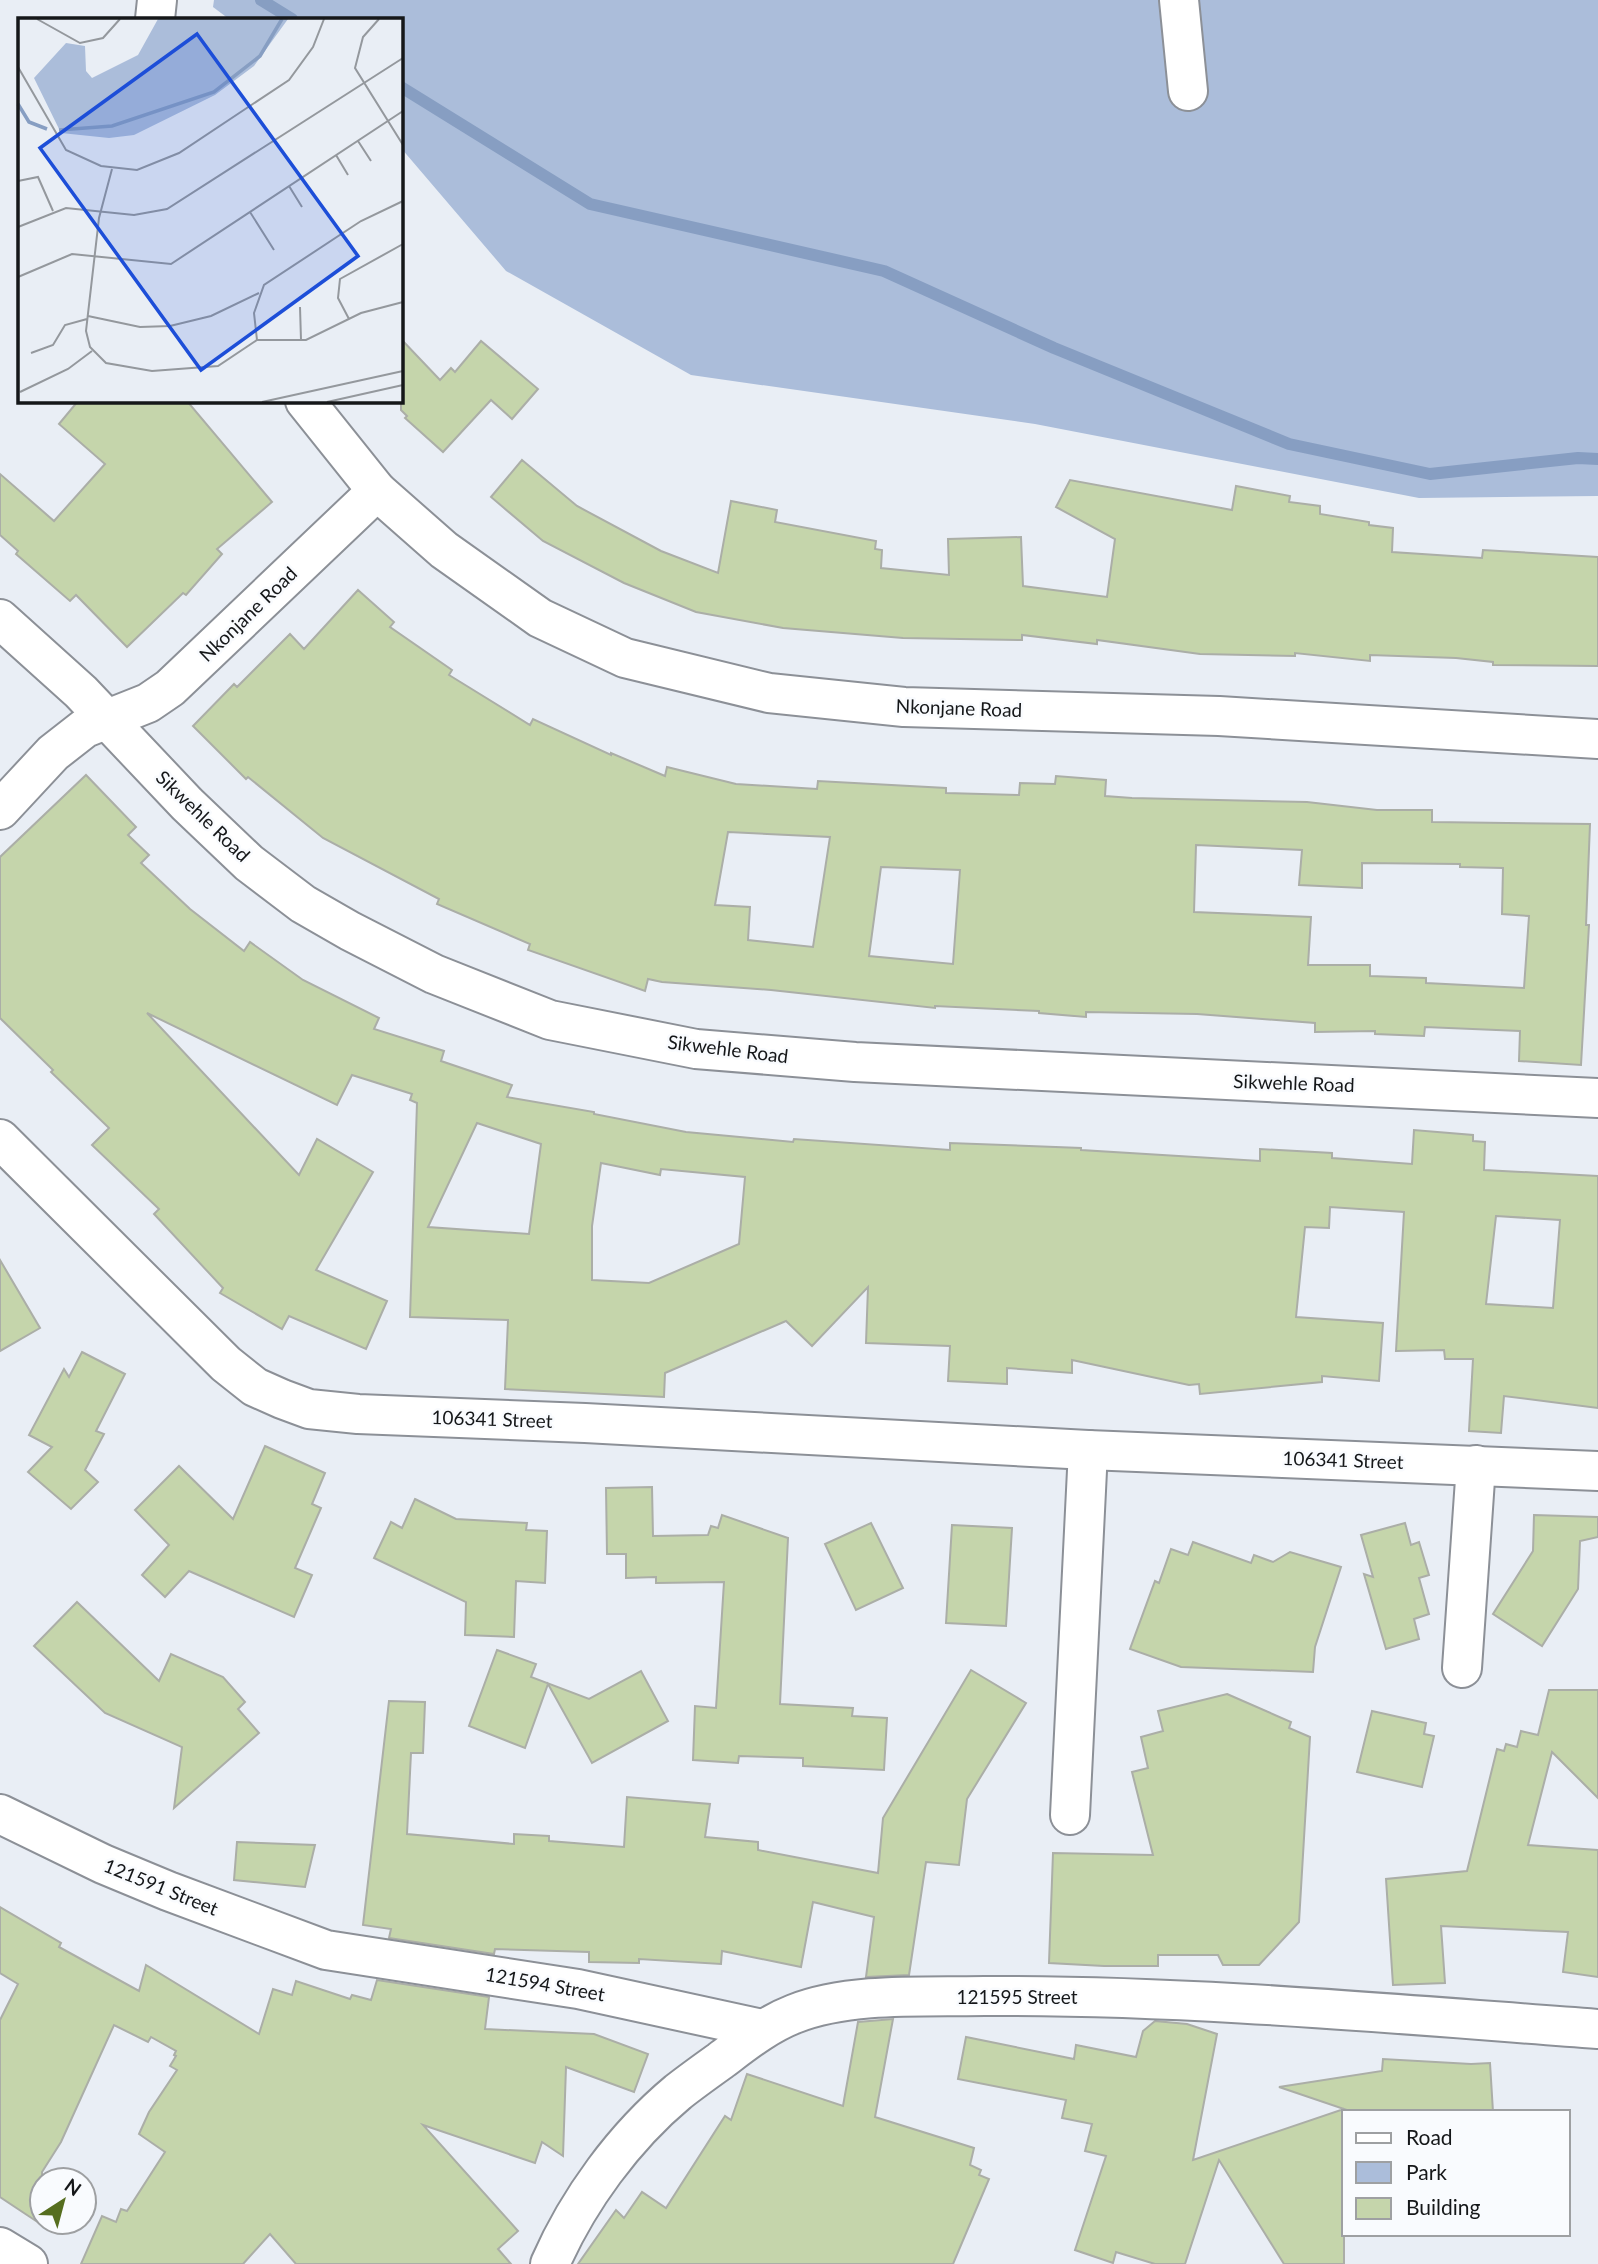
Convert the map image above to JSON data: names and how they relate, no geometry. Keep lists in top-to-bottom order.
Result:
{
  "streets": {
    "street": [
      "Nkonjane Road",
      "Sikwehle Road",
      "106341 Street",
      "121591 Street",
      "121594 Street",
      "121595 Street"
    ]
  },
  "crossings": [
    ["Nkonjane Road", "Sikwehle Road"],
    ["121591 Street", "121594 Street"],
    ["121594 Street", "121595 Street"]
  ],
  "legend": ["Road", "Park", "Building"],
  "north": "top right"
}
